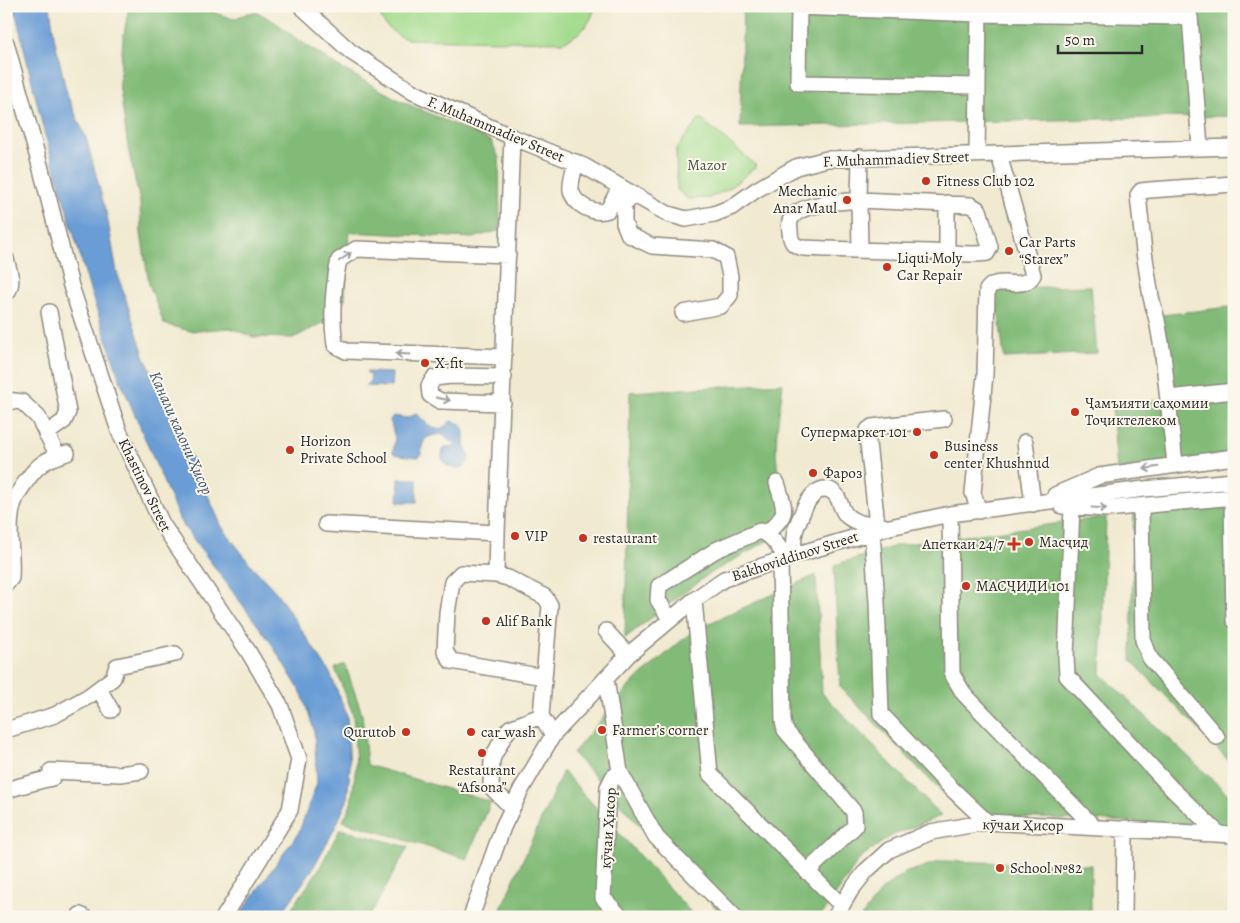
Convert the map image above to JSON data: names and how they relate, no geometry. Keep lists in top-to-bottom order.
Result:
{
  "streets": {
    "street": [
      "F. Muhammadiev Street",
      "Khastinov Street",
      "Bakhoviddinov Street",
      "кӯчаи Ҳисор"
    ]
  },
  "crossings": [
    ["Bakhoviddinov Street", "кӯчаи Ҳисор"]
  ],
  "water": ["Канали калони Ҳисор"],
  "parks": ["Mazor"],
  "places": {
    "other": [
      "Fitness Club 102",
      "Mechanic Anar Maul",
      "Car Parts “Starex”",
      "Liqui Moly Car Repair",
      "X-fit",
      "Ҷамъияти саҳомии Тоҷиктелеком",
      "Супермаркет 101",
      "Horizon Private School",
      "Business center Khushnud",
      "Фароз",
      "VIP",
      "restaurant",
      "Масҷид",
      "МАСҶИДИ 101",
      "Alif Bank",
      "Farmer’s corner",
      "Qurutob",
      "car_wash",
      "Restaurant “Afsona”",
      "School №82"
    ],
    "health": ["Апеткаи 24/7"]
  },
  "scale_bar": "50 m"
}
